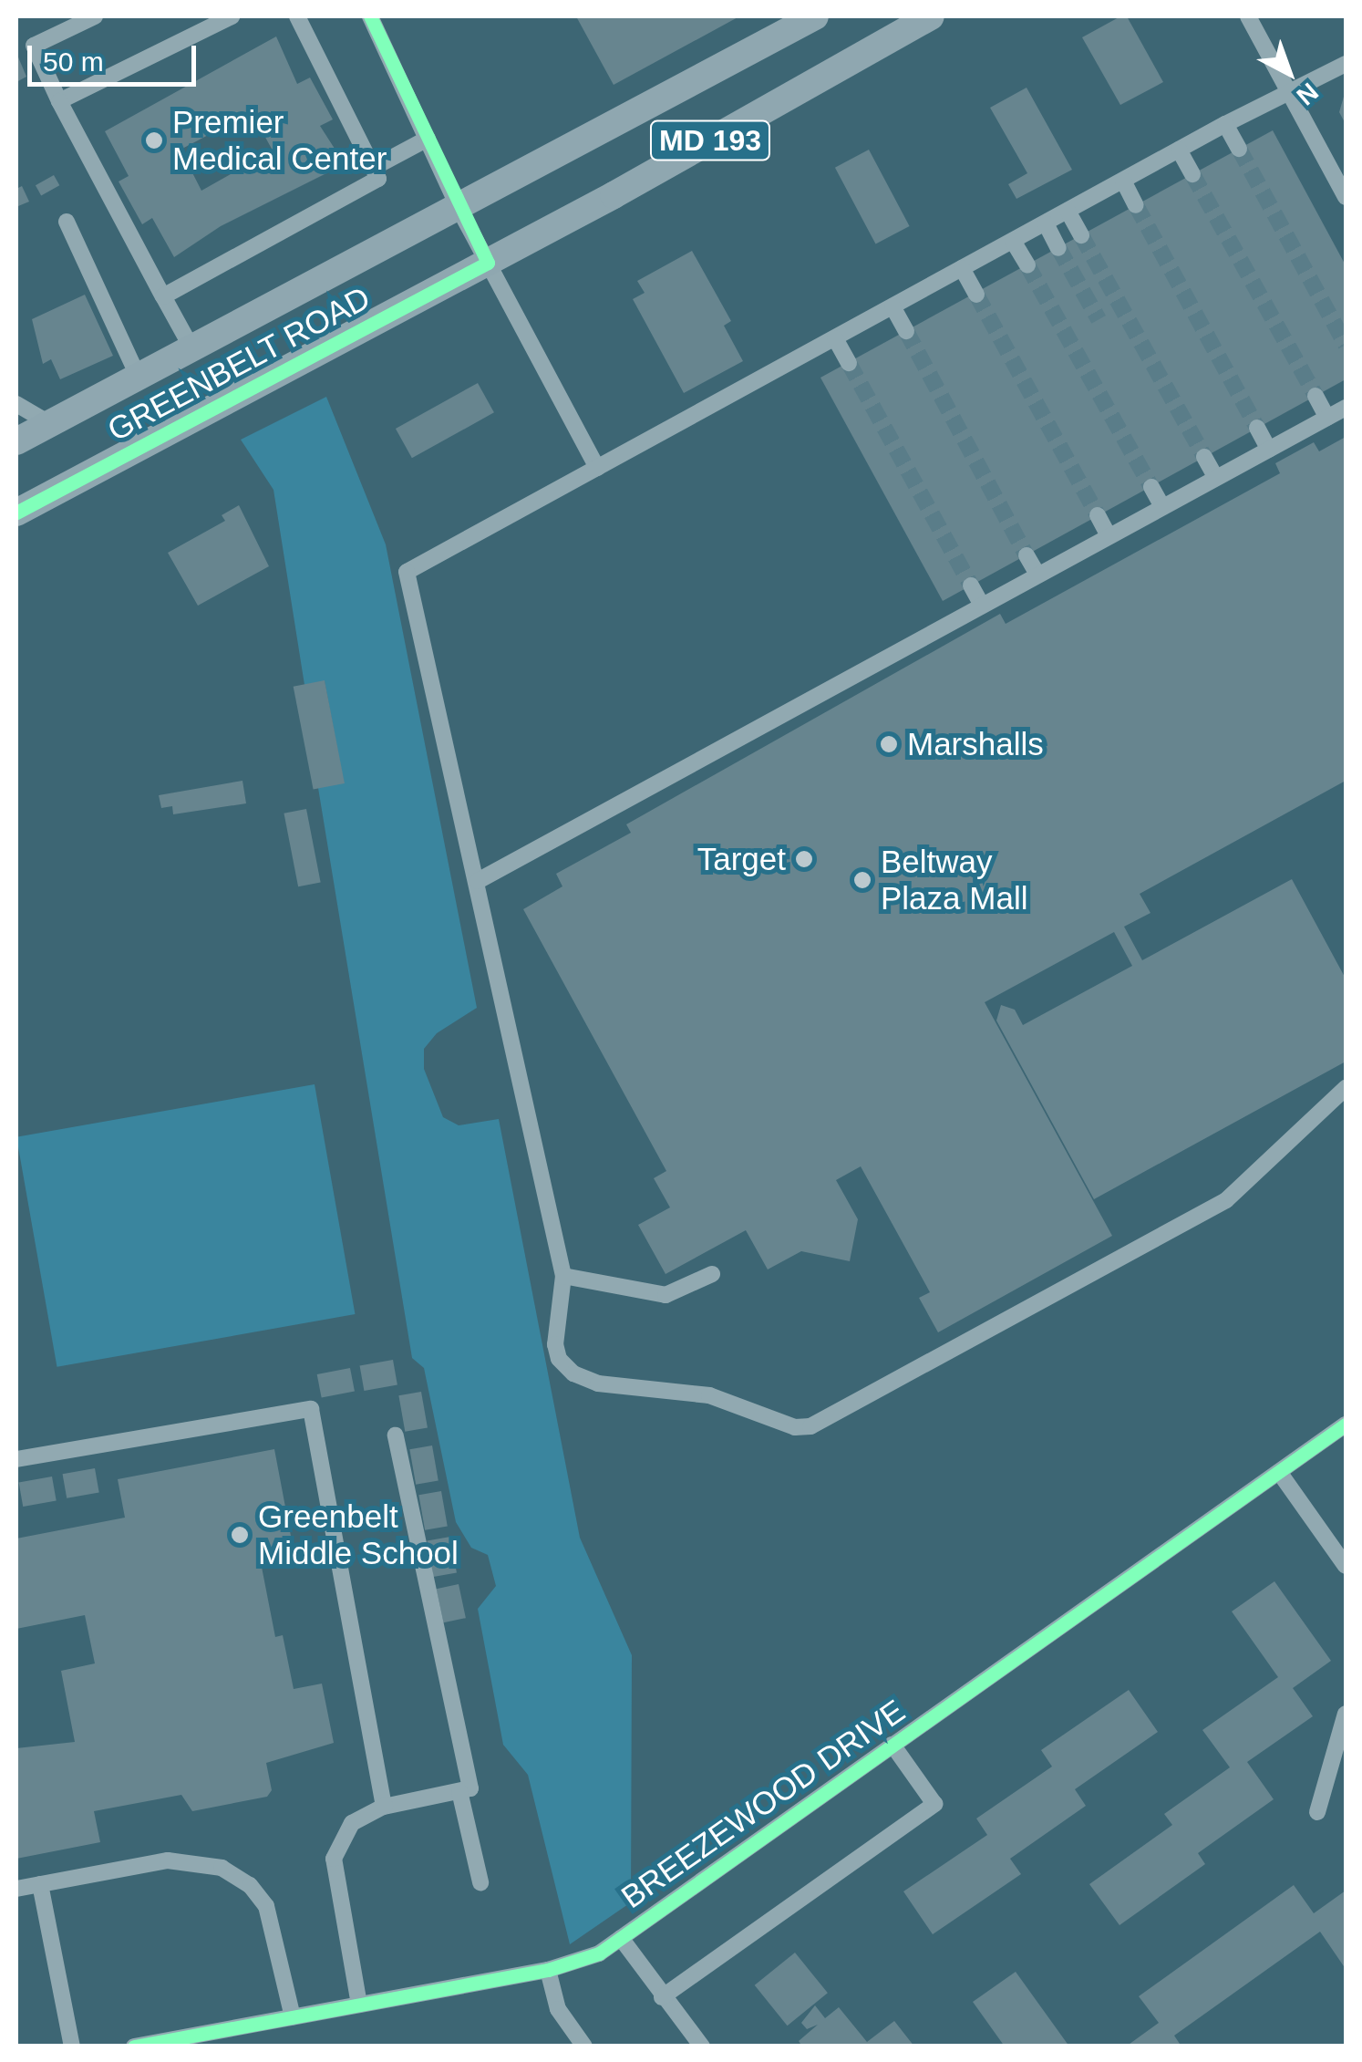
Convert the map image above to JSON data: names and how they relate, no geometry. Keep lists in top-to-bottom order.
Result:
{
  "streets": {
    "main road": ["MD 193", "GREENBELT ROAD"],
    "street": ["BREEZEWOOD DRIVE"]
  },
  "places": [
    "Premier Medical Center",
    "Marshalls",
    "Target",
    "Beltway Plaza Mall",
    "Greenbelt Middle School"
  ],
  "scale_bar": "50 m",
  "north": "bottom right"
}
